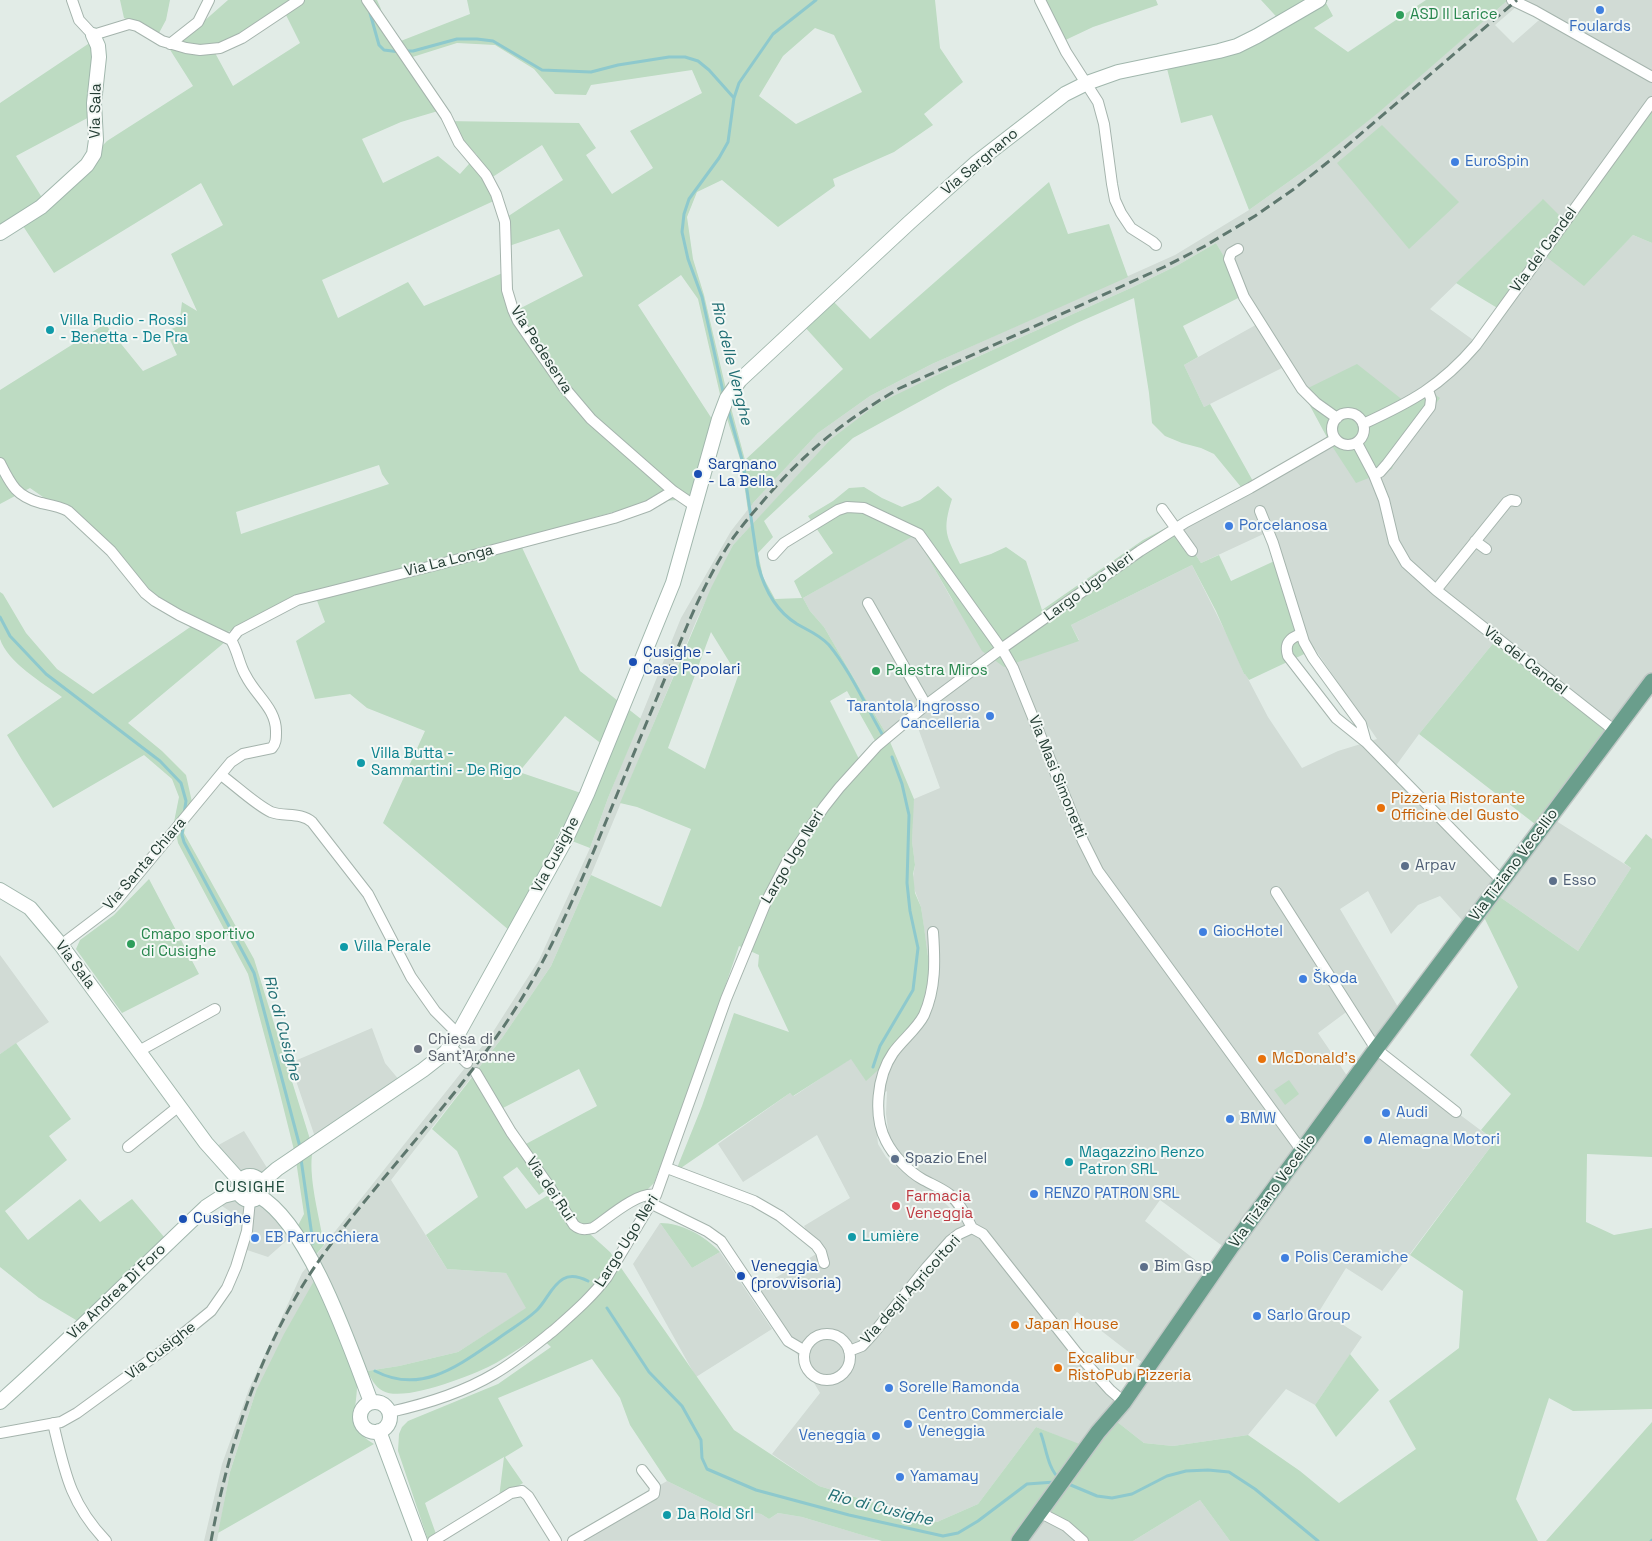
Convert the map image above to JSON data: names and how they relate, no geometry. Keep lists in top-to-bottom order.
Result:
{
  "streets": {
    "main road": ["Via Tiziano Vecellio"],
    "street": [
      "Via Sala",
      "Via Sargnano",
      "Via del Candel",
      "Via Pedeserva",
      "Via La Longa",
      "Largo Ugo Neri",
      "Via Masi Simonetti",
      "Via Cusighe",
      "Via Santa Chiara",
      "Via dei Rui",
      "Via degli Agricoltori",
      "Via Andrea Di Foro"
    ]
  },
  "crossings": [
    ["Via Sala", "Largo Ugo Neri"],
    ["Via Sala", "Via Cusighe"],
    ["Via Sala", "Via Santa Chiara"],
    ["Via Sala", "Via Andrea Di Foro"],
    ["Via Sargnano", "Via Cusighe"],
    ["Via del Candel", "Largo Ugo Neri"],
    ["Via del Candel", "Via Tiziano Vecellio"],
    ["Via Pedeserva", "Via La Longa"],
    ["Via Pedeserva", "Via Cusighe"],
    ["Via La Longa", "Via Santa Chiara"],
    ["Largo Ugo Neri", "Via Masi Simonetti"],
    ["Largo Ugo Neri", "Via dei Rui"],
    ["Via Masi Simonetti", "Via Tiziano Vecellio"],
    ["Via Cusighe", "Via Andrea Di Foro"],
    ["Via Tiziano Vecellio", "Via degli Agricoltori"]
  ],
  "districts": ["CUSIGHE"],
  "water": ["Rio delle Venghe", "Rio di Cusighe"],
  "places": [
    "Foulards",
    "ASD Il Larice",
    "EuroSpin",
    "Villa Rudio - Rossi - Benetta - De Pra",
    "Sargnano - La Bella",
    "Porcelanosa",
    "Cusighe - Case Popolari",
    "Palestra Miros",
    "Tarantola Ingrosso Cancelleria",
    "Villa Butta - Sammartini - De Rigo",
    "Pizzeria Ristorante Officine del Gusto",
    "Arpav",
    "Esso",
    "GiocHotel",
    "Cmapo sportivo di Cusighe",
    "Villa Perale",
    "Škoda",
    "Chiesa di Sant'Aronne",
    "McDonald's",
    "Audi",
    "BMW",
    "Alemagna Motori",
    "Spazio Enel",
    "Magazzino Renzo Patron SRL",
    "RENZO PATRON SRL",
    "Farmacia Veneggia",
    "Cusighe",
    "Lumière",
    "EB Parrucchiera",
    "Polis Ceramiche",
    "Bim Gsp",
    "Veneggia (provvisoria)",
    "Sarlo Group",
    "Japan House",
    "Excalibur RistoPub Pizzeria",
    "Sorelle Ramonda",
    "Centro Commerciale Veneggia",
    "Veneggia",
    "Yamamay",
    "Da Rold Srl"
  ]
}
